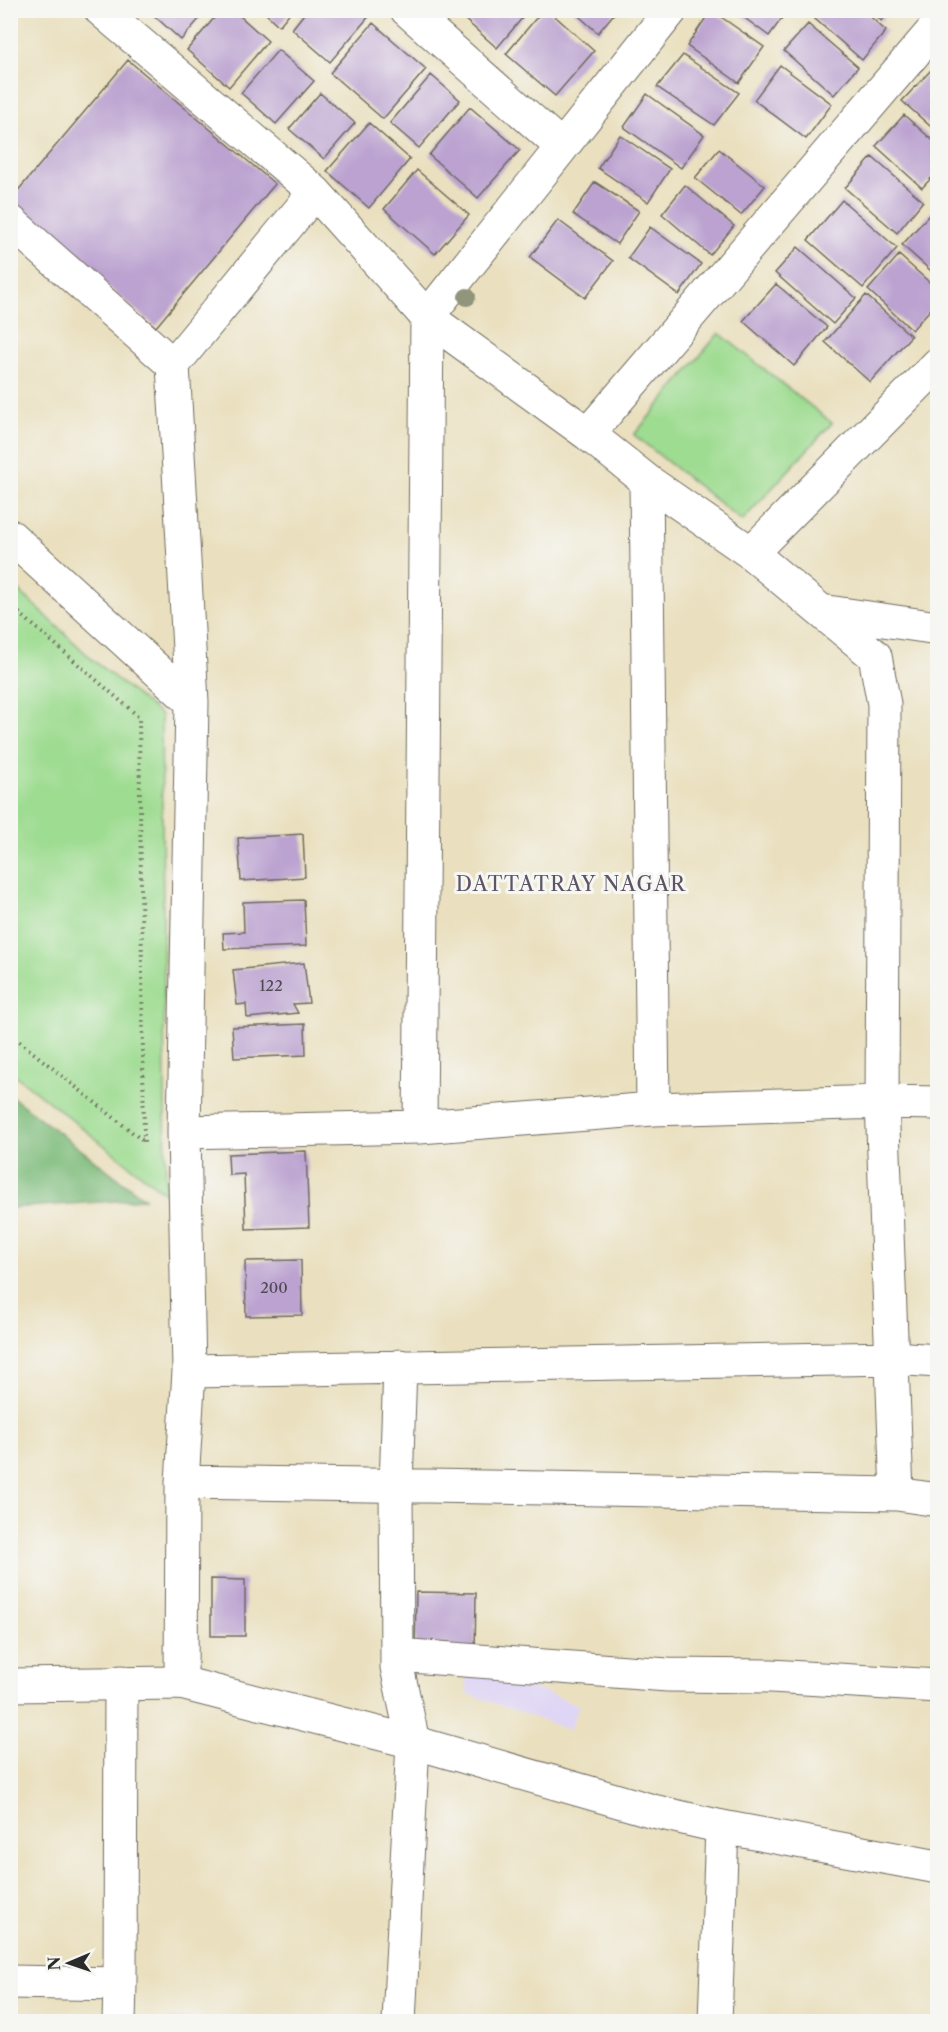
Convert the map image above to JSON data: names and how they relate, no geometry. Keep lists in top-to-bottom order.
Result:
{
  "districts": ["DATTATRAY NAGAR"],
  "house_numbers": ["122", "200"],
  "north": "left"
}
